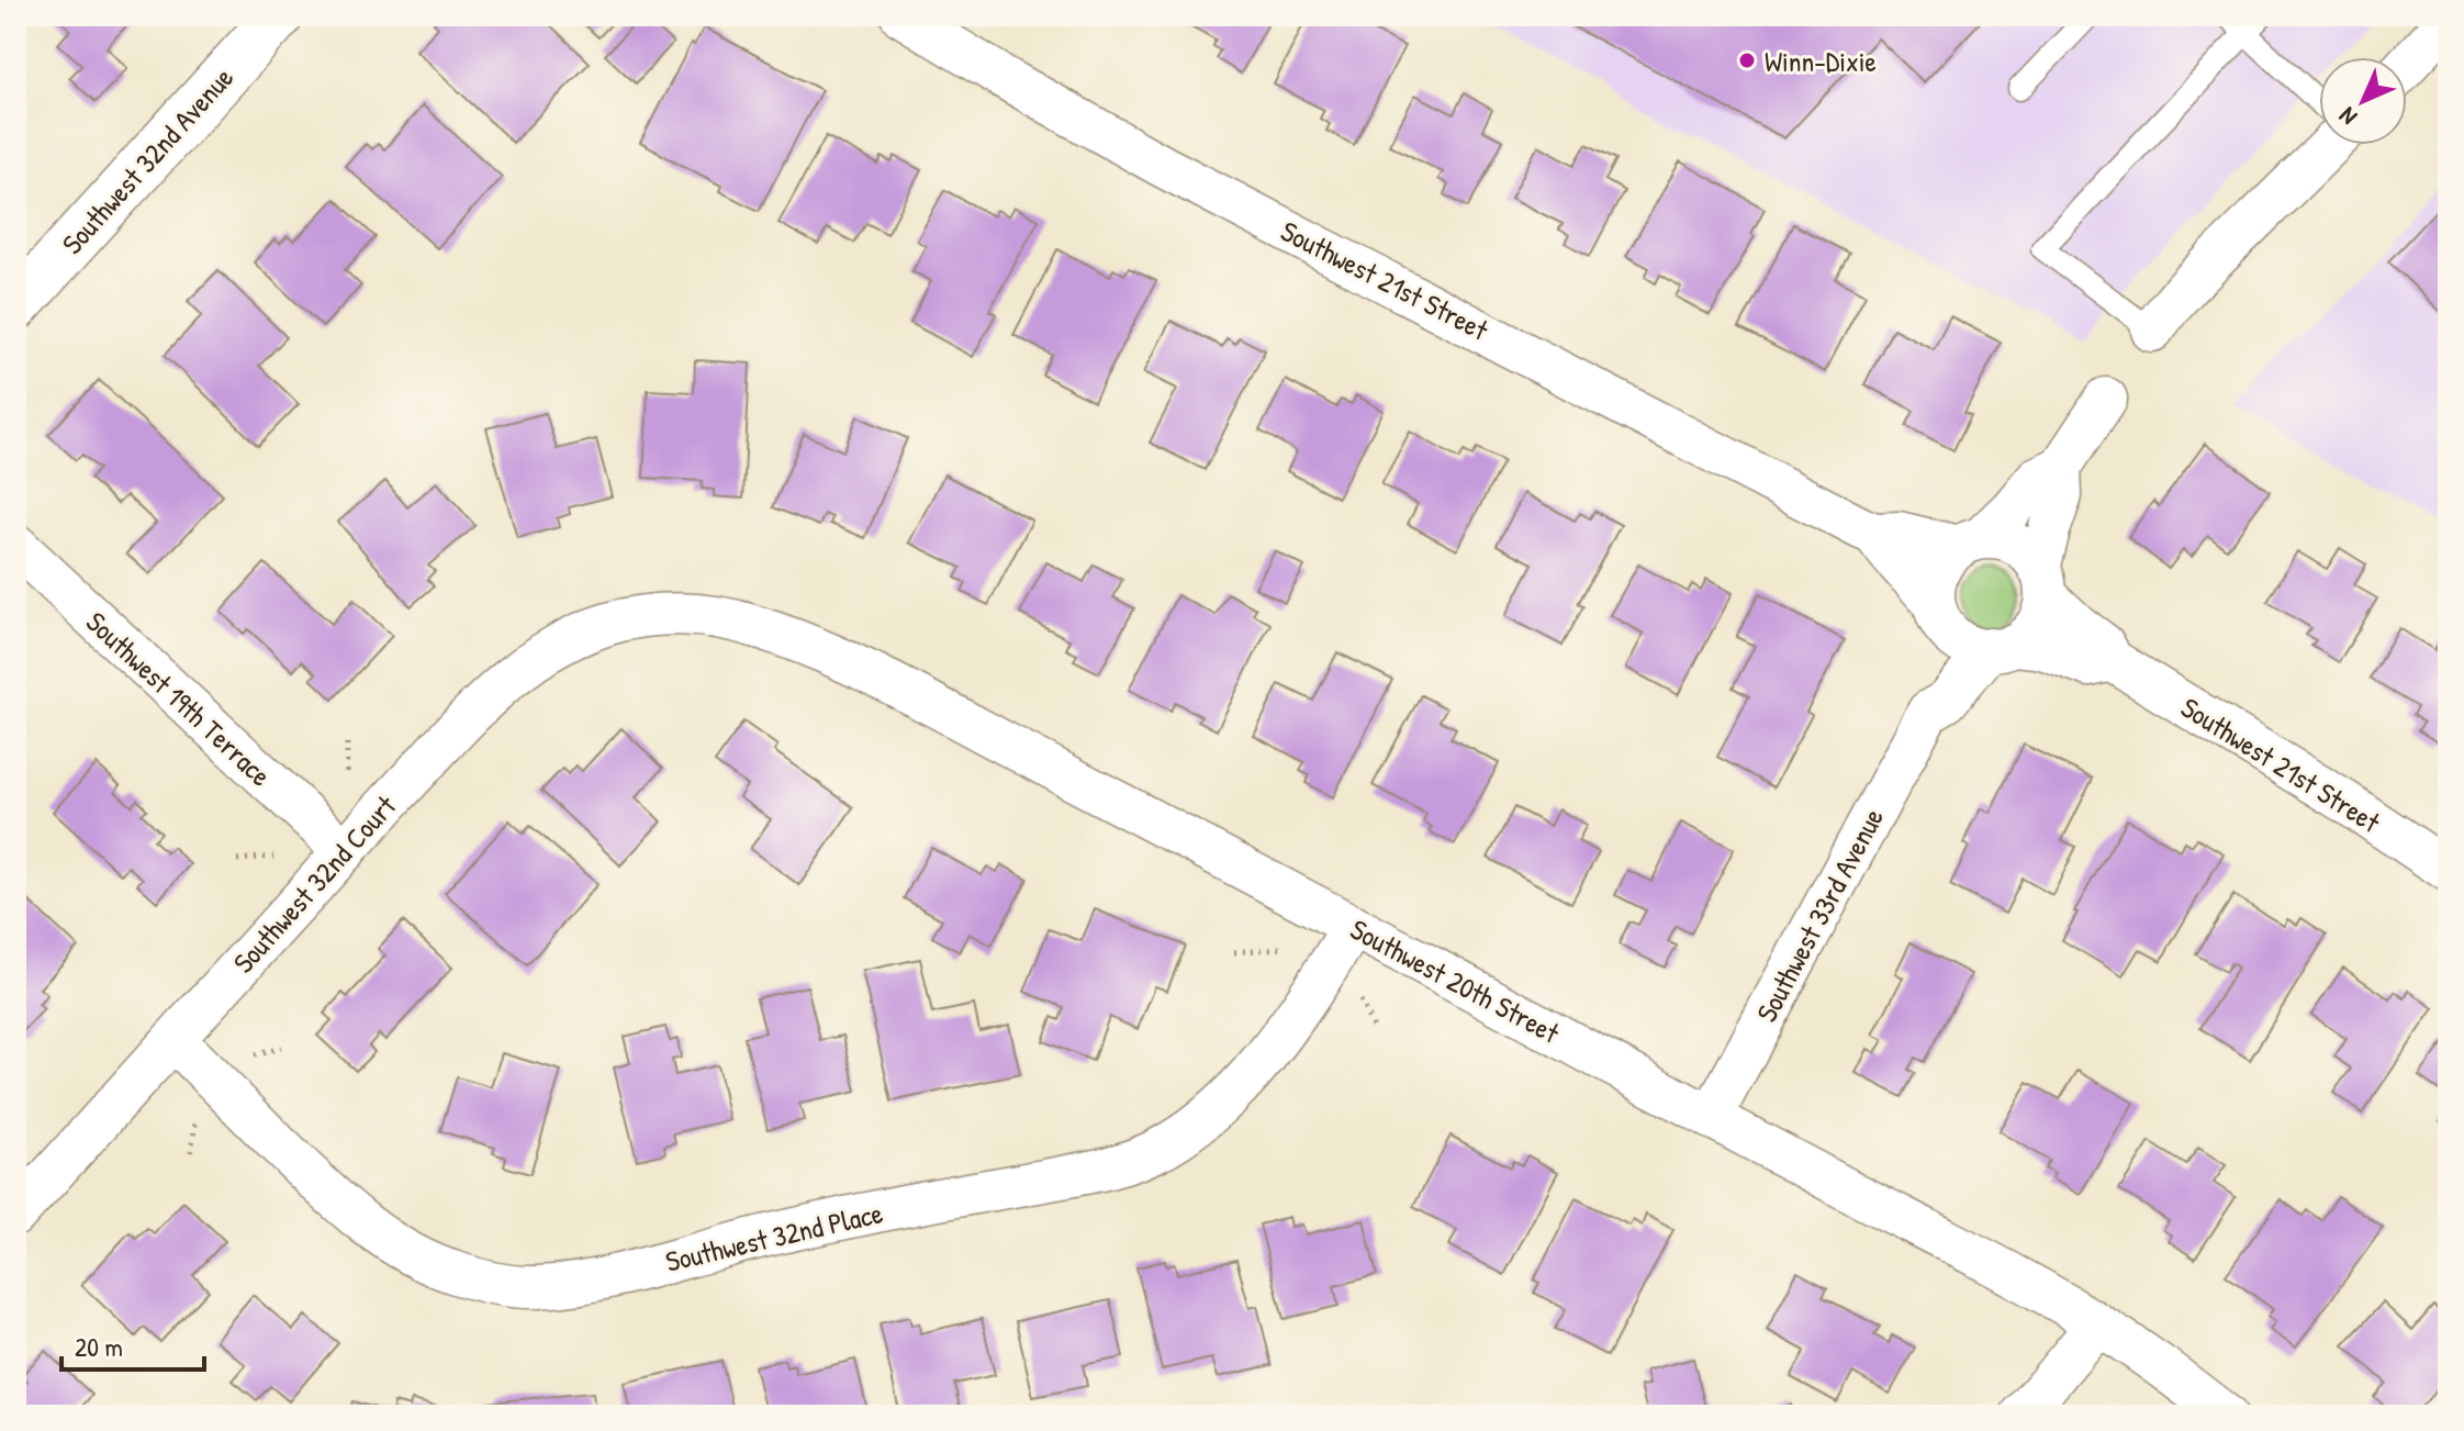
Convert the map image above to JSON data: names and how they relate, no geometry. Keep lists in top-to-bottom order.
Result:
{
  "streets": {
    "street": [
      "Southwest 32nd Avenue",
      "Southwest 21st Street",
      "Southwest 19th Terrace",
      "Southwest 32nd Court",
      "Southwest 33rd Avenue",
      "Southwest 20th Street",
      "Southwest 32nd Place"
    ]
  },
  "crossings": [
    ["Southwest 21st Street", "Southwest 33rd Avenue"],
    ["Southwest 19th Terrace", "Southwest 32nd Court"],
    ["Southwest 32nd Court", "Southwest 20th Street"],
    ["Southwest 32nd Court", "Southwest 32nd Place"],
    ["Southwest 33rd Avenue", "Southwest 20th Street"],
    ["Southwest 20th Street", "Southwest 32nd Place"]
  ],
  "places": ["Winn-Dixie"],
  "scale_bar": "20 m",
  "north": "bottom left"
}
